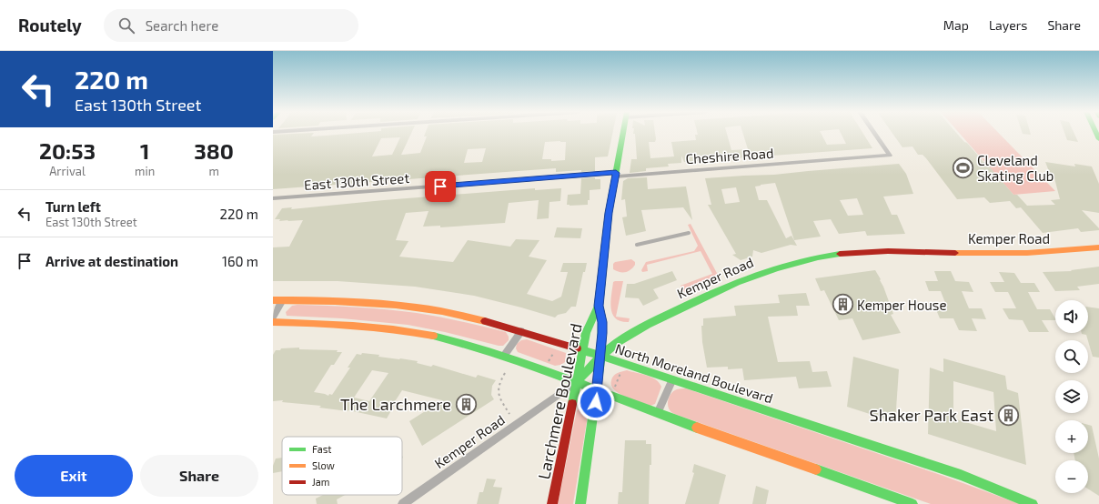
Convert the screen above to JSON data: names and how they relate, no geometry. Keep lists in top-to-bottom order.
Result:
{
  "streets": {
    "main road": ["Kemper Road", "North Moreland Boulevard", "Larchmere Boulevard"],
    "street": ["Cheshire Road", "East 130th Street"]
  },
  "crossings": [
    ["Cheshire Road", "East 130th Street"],
    ["Cheshire Road", "Larchmere Boulevard"],
    ["East 130th Street", "Larchmere Boulevard"],
    ["Kemper Road", "North Moreland Boulevard"],
    ["Kemper Road", "Larchmere Boulevard"],
    ["North Moreland Boulevard", "Larchmere Boulevard"]
  ],
  "places": {
    "sports": ["Cleveland Skating Club"],
    "building": ["Kemper House", "The Larchmere", "Shaker Park East"]
  },
  "legend": ["Fast", "Slow", "Jam"],
  "page": {
    "header": "Routely",
    "search": "Search here",
    "nav": ["Map", "Layers", "Share"],
    "turn": ["220 m", "East 130th Street"],
    "eta": [
      "20:53",
      "Arrival",
      "1",
      "min",
      "380",
      "m"
    ],
    "list": [
      {
        "name": "Turn left",
        "note": "East 130th Street",
        "value": "220 m"
      },
      {
        "name": "Arrive at destination",
        "value": "160 m"
      }
    ],
    "map_buttons": ["+", "−"],
    "buttons": ["Exit", "Share"]
  }
}
